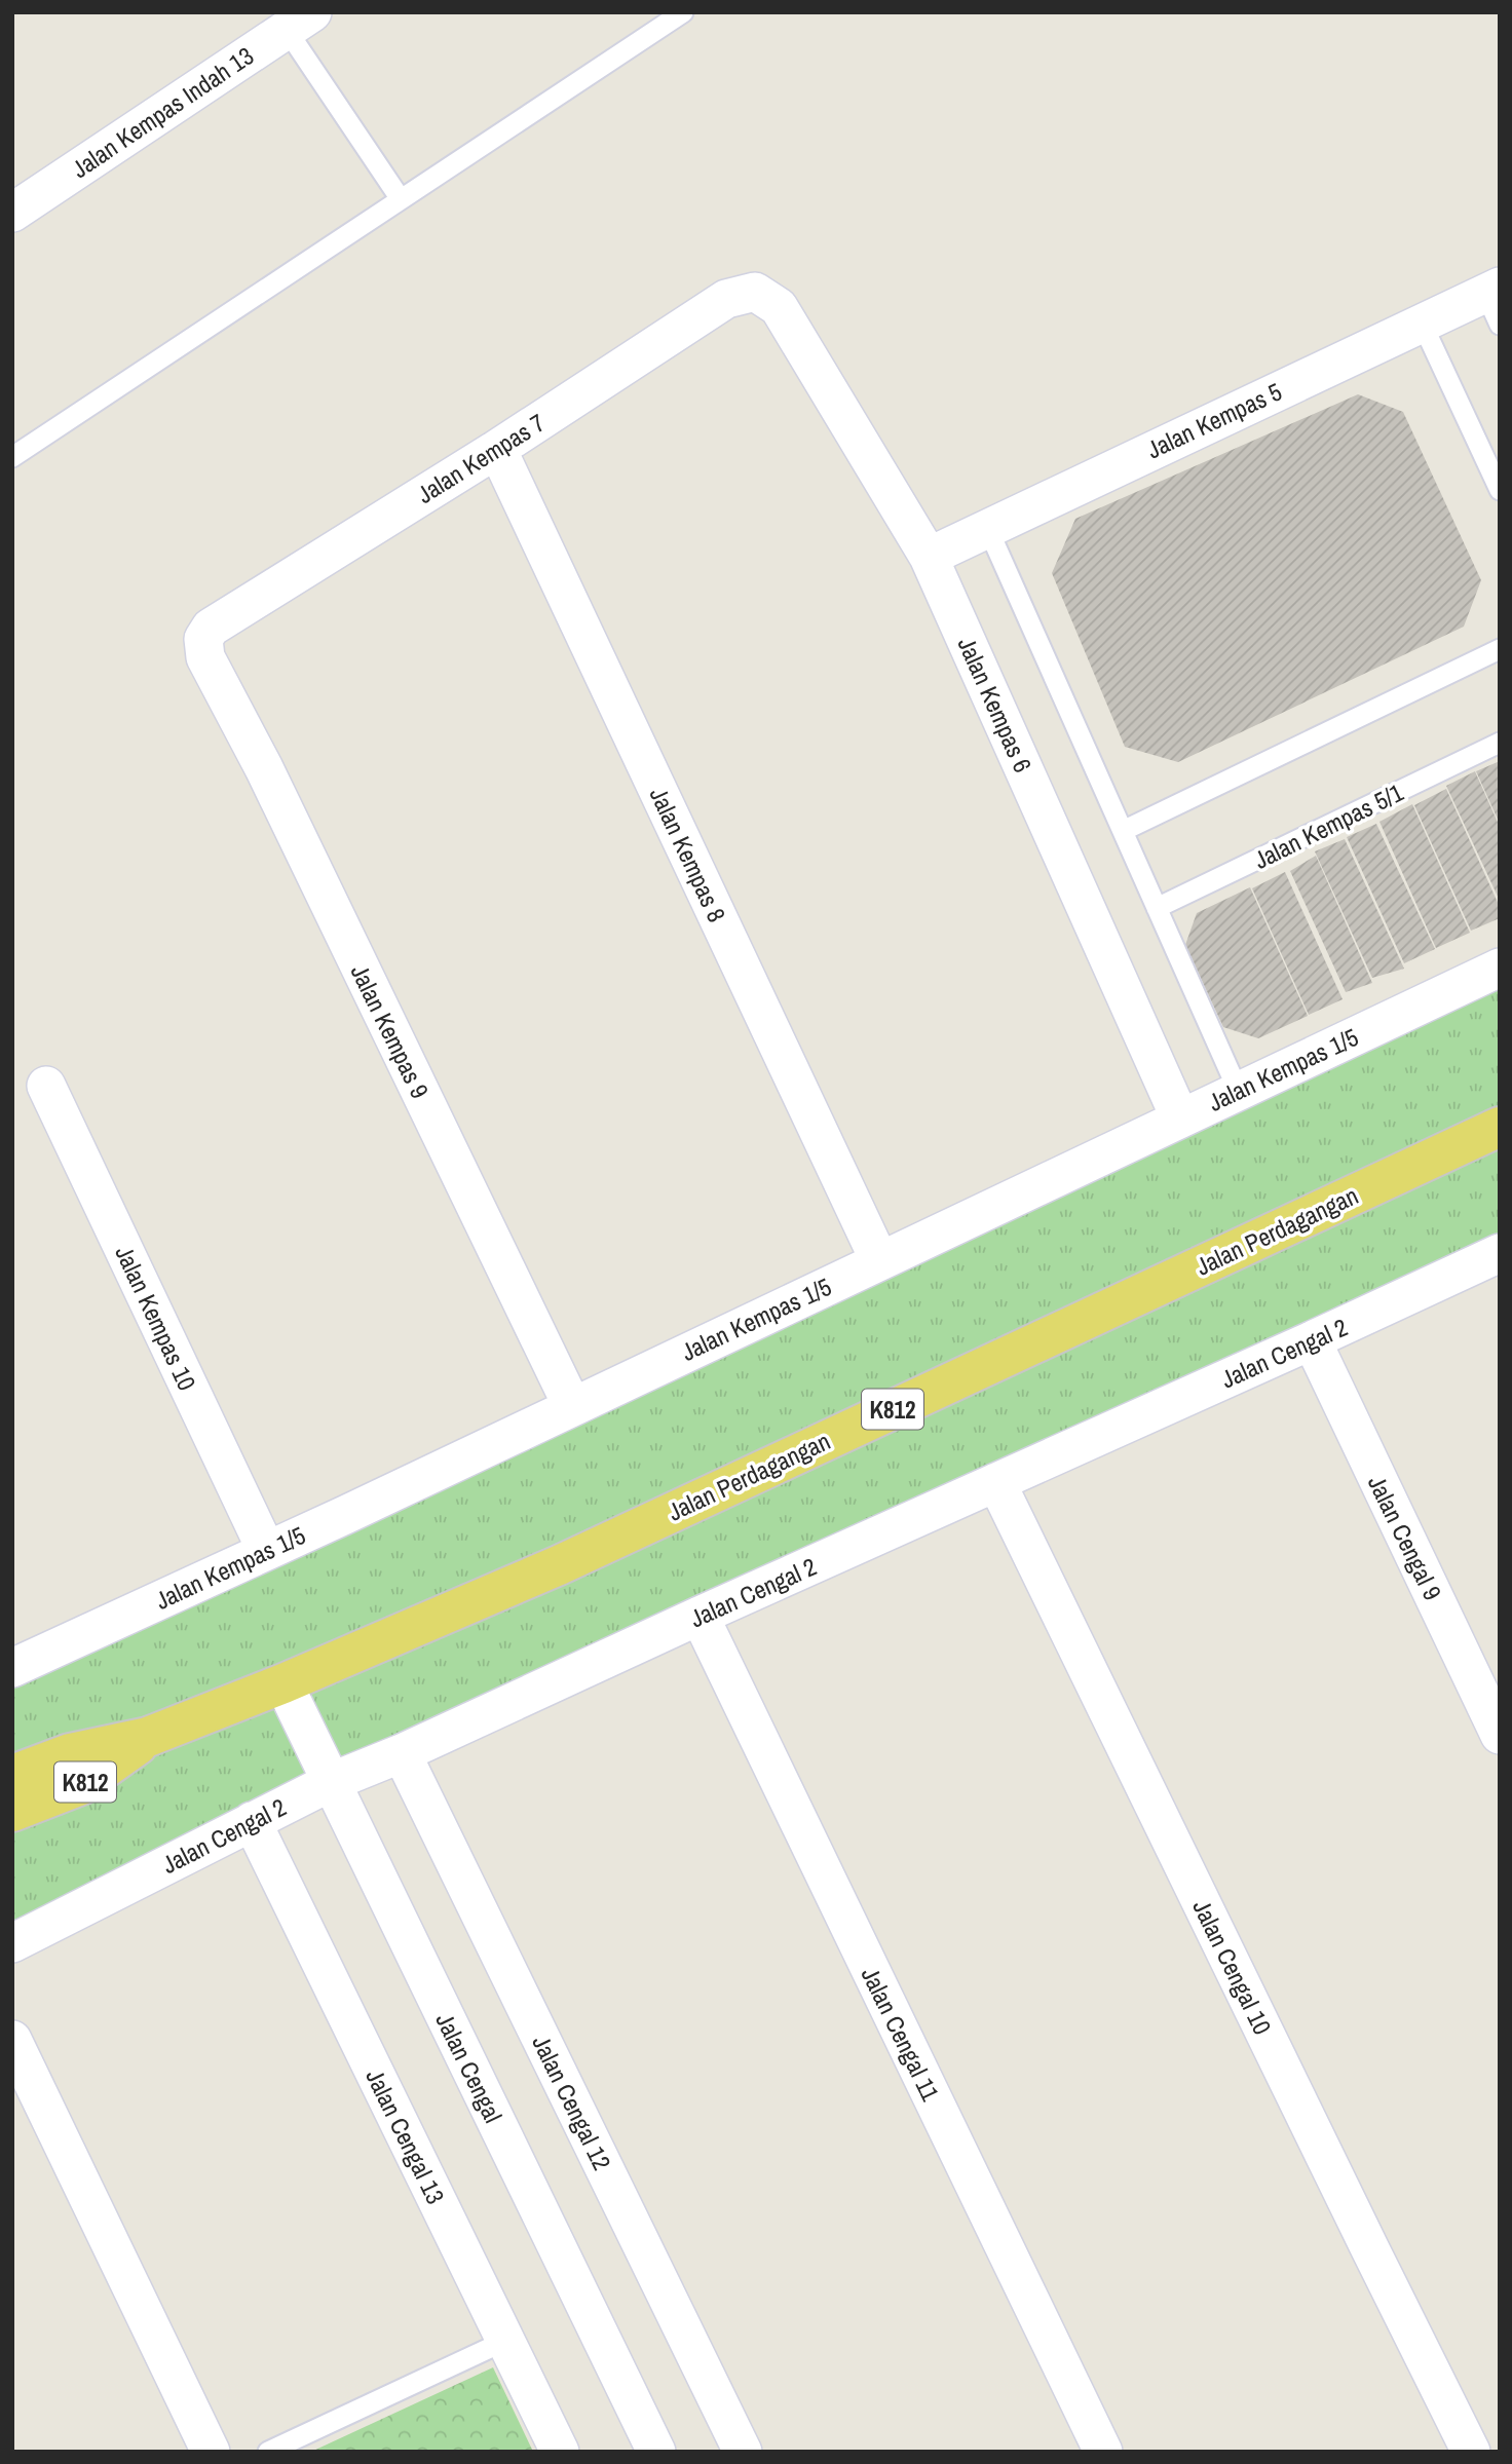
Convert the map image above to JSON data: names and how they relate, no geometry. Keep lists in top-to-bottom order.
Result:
{
  "streets": {
    "main road": ["Jalan Perdagangan", "K812"],
    "street": [
      "Jalan Kempas Indah 13",
      "Jalan Kempas 5",
      "Jalan Kempas 7",
      "Jalan Kempas 6",
      "Jalan Kempas 8",
      "Jalan Kempas 9",
      "Jalan Kempas 1/5",
      "Jalan Kempas 10",
      "Jalan Cengal 2",
      "Jalan Cengal 9",
      "Jalan Cengal 10",
      "Jalan Cengal 11",
      "Jalan Cengal",
      "Jalan Cengal 12",
      "Jalan Cengal 13"
    ],
    "lane": ["Jalan Kempas 5/1"]
  },
  "crossings": [
    ["Jalan Kempas 5", "Jalan Kempas 6"],
    ["Jalan Kempas 7", "Jalan Kempas 6"],
    ["Jalan Kempas 7", "Jalan Kempas 8"],
    ["Jalan Kempas 7", "Jalan Kempas 9"],
    ["Jalan Kempas 6", "Jalan Kempas 1/5"],
    ["Jalan Kempas 8", "Jalan Kempas 1/5"],
    ["Jalan Kempas 9", "Jalan Kempas 1/5"],
    ["Jalan Kempas 1/5", "Jalan Kempas 10"],
    ["Jalan Perdagangan", "Jalan Cengal"],
    ["Jalan Cengal 2", "Jalan Cengal 9"],
    ["Jalan Cengal 2", "Jalan Cengal 10"],
    ["Jalan Cengal 2", "Jalan Cengal 11"],
    ["Jalan Cengal 2", "Jalan Cengal"],
    ["Jalan Cengal 2", "Jalan Cengal 12"],
    ["Jalan Cengal 2", "Jalan Cengal 13"]
  ]
}
